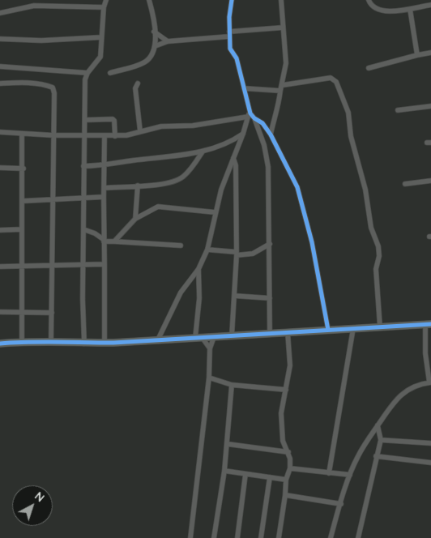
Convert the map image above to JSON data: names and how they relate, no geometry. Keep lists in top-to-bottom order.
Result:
{
  "north": "top right"
}
